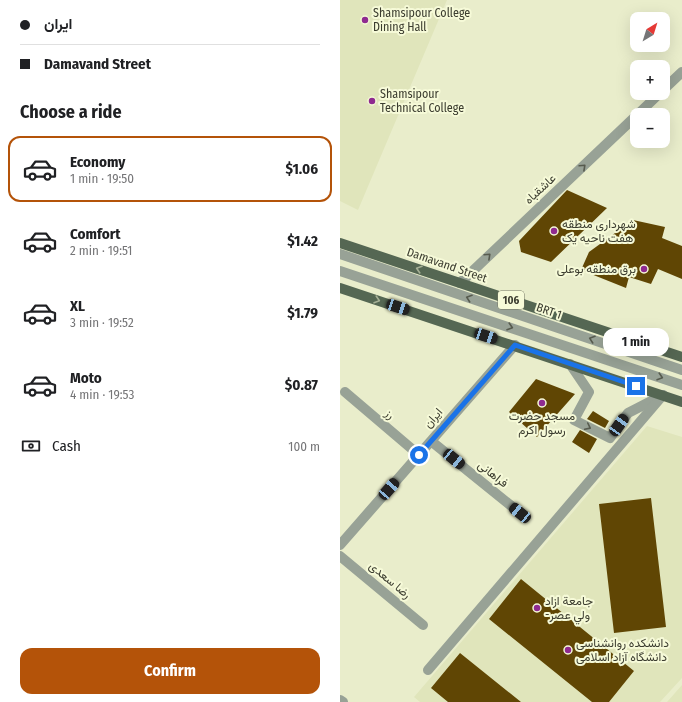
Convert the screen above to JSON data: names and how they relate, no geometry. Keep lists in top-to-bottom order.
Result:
{
  "streets": {
    "main road": ["Damavand Street", "106"],
    "street": [
      "عاشقباه",
      "BRT 1",
      "رز",
      "ایران",
      "فراهانی",
      "رضا سعدی"
    ]
  },
  "crossings": [
    ["عاشقباه", "Damavand Street"],
    ["رز", "ایران"],
    ["ایران", "فراهانی"]
  ],
  "one_way": ["عاشقباه"],
  "places": [
    "Shamsipour College Dining Hall",
    "Shamsipour Technical College",
    "شهرداری منطقه هفت ناحیه یک",
    "برق منطقه بوعلی",
    "مسجد حضرت رسول اکرم",
    "جامعة ازاد -ولي عصر",
    "دانشکده روانشناسی دانشگاه آزاد اسلامی"
  ],
  "north": "top right",
  "page": {
    "banner": ["ایران", "Damavand Street"],
    "map_buttons": ["+", "−"],
    "heading": "Choose a ride",
    "list": [
      {
        "name": "Economy",
        "note": "1 min · 19:50",
        "value": "$1.06"
      },
      {
        "name": "Comfort",
        "note": "2 min · 19:51",
        "value": "$1.42"
      },
      {
        "name": "XL",
        "note": "3 min · 19:52",
        "value": "$1.79"
      },
      {
        "name": "Moto",
        "note": "4 min · 19:53",
        "value": "$0.87"
      }
    ],
    "bubble": "1 min",
    "pay": ["Cash", "100 m"],
    "buttons": "Confirm"
  }
}
